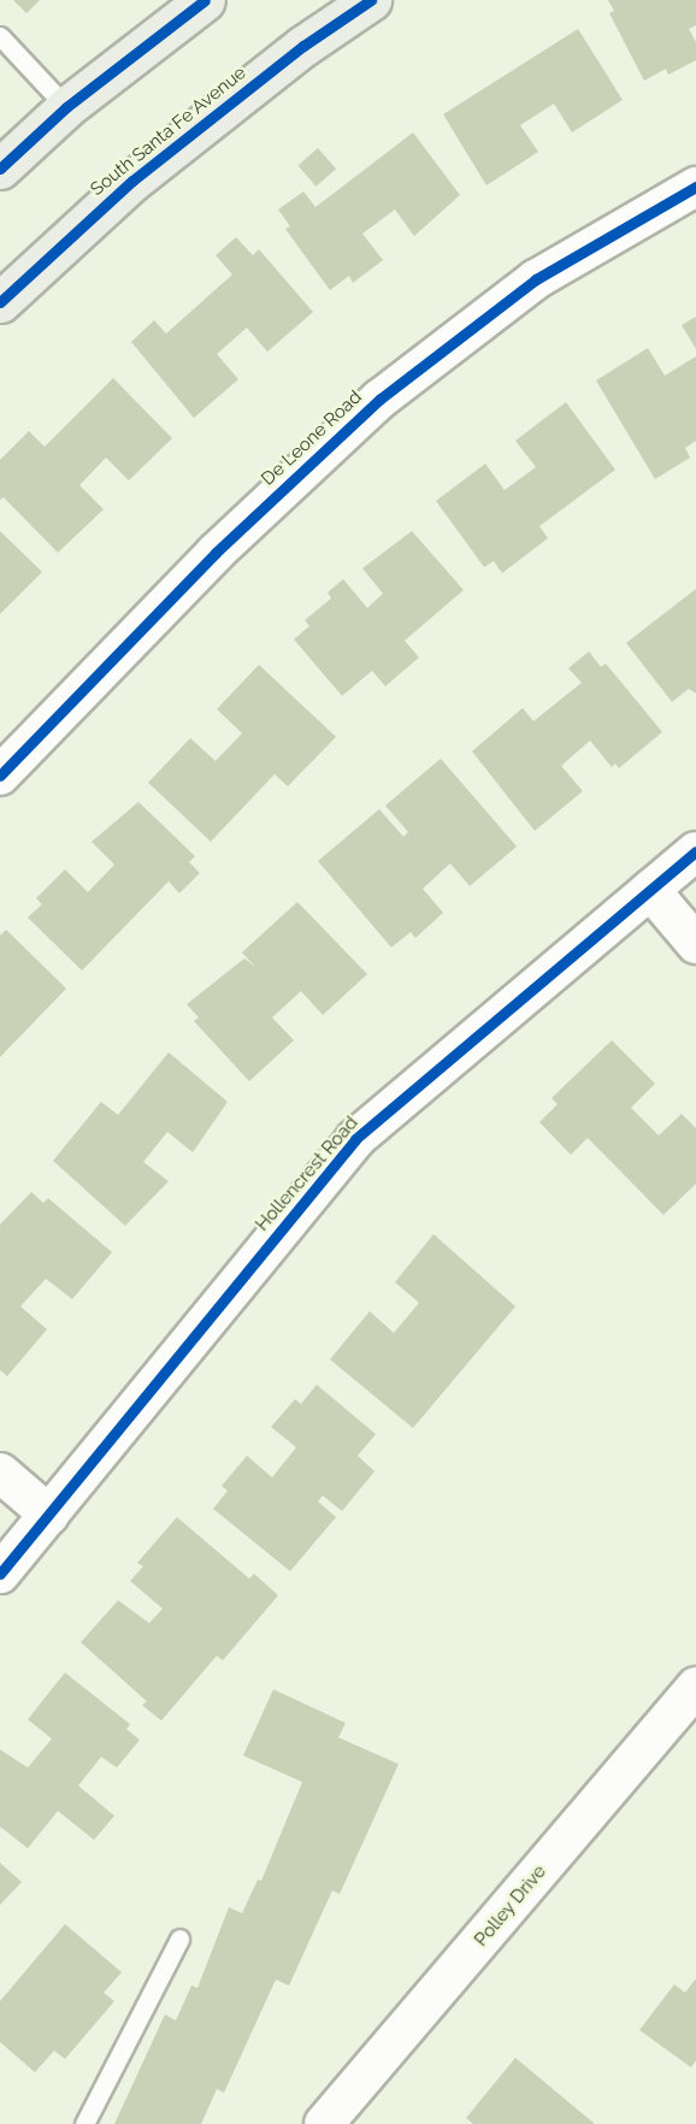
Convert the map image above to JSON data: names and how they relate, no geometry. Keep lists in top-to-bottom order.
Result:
{
  "streets": {
    "main road": ["South Santa Fe Avenue"],
    "street": ["De Leone Road", "Hollencrest Road", "Polley Drive"]
  }
}
